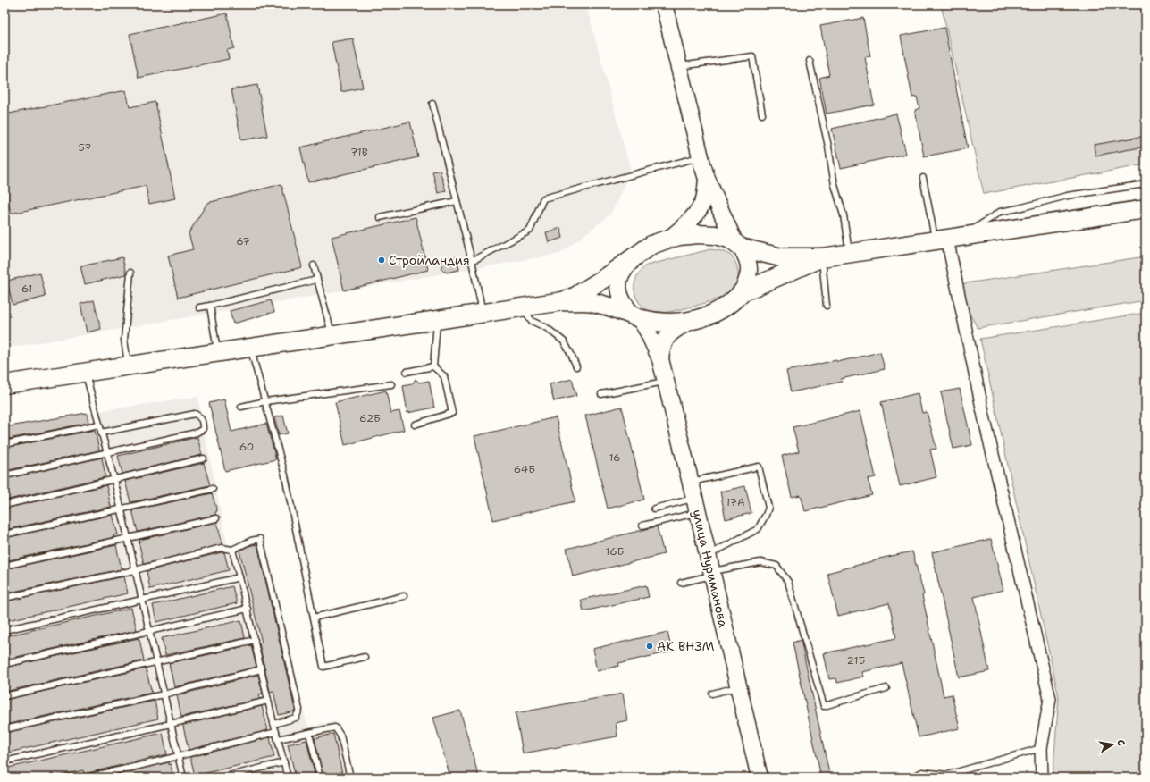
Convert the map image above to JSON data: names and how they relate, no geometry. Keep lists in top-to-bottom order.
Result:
{
  "streets": {
    "main road": ["улица Нуриманова"]
  },
  "places": ["Стройландия", "АК ВНЗМ"],
  "house_numbers": [
    "57",
    "71В",
    "67",
    "61",
    "62Б",
    "60",
    "16",
    "64Б",
    "17А",
    "16Б",
    "21Б"
  ],
  "north": "right"
}
